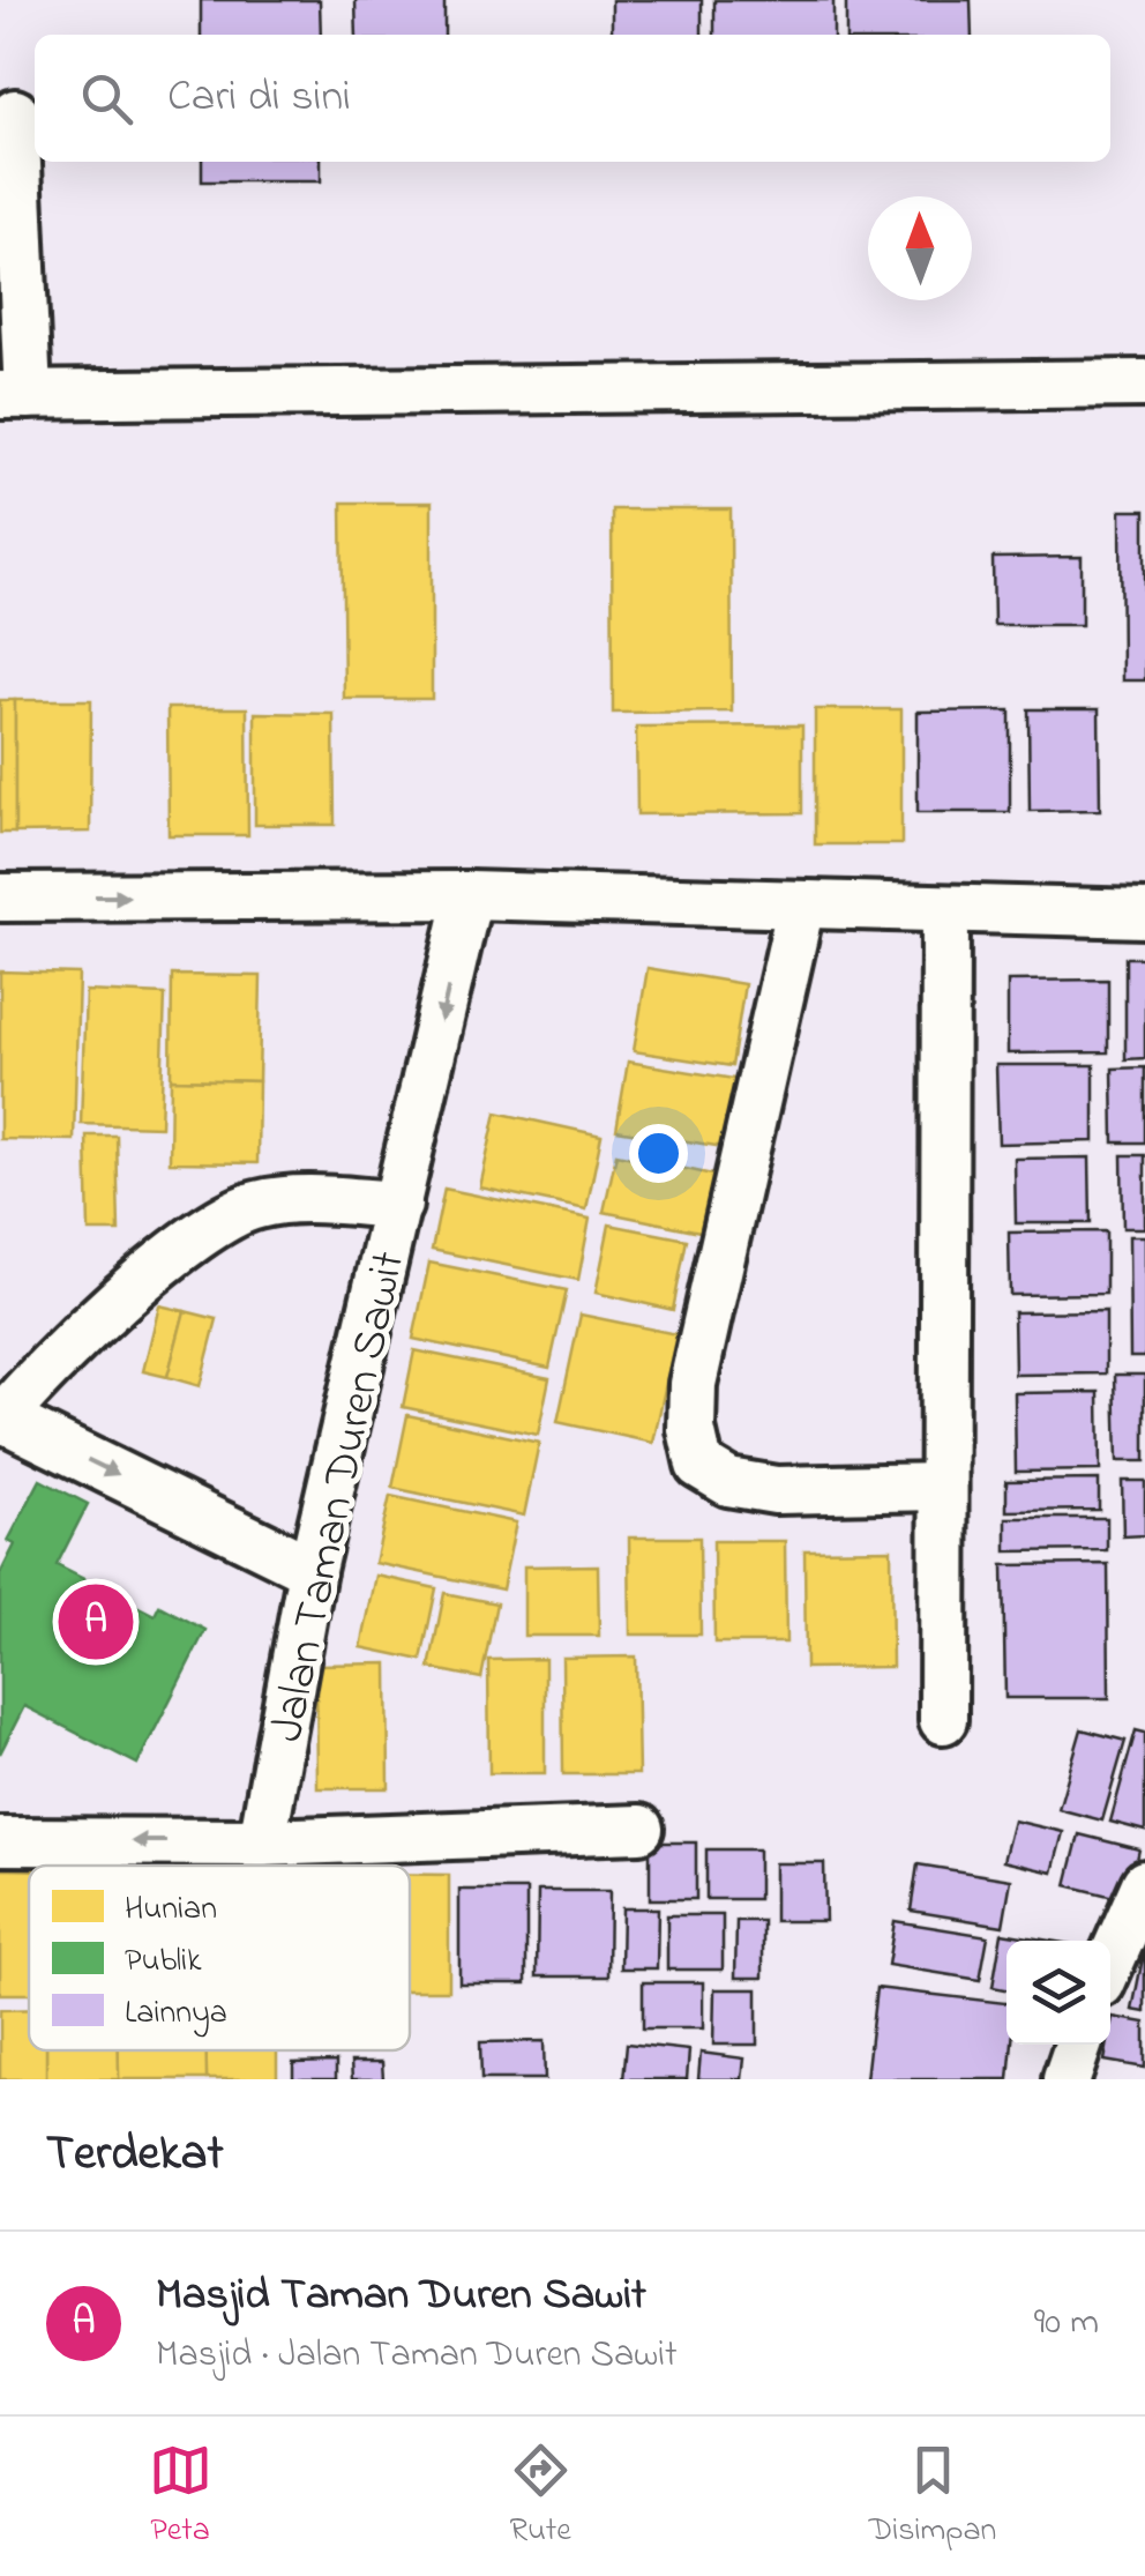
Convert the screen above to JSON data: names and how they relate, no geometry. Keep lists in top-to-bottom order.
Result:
{
  "streets": {
    "street": ["Jalan Taman Duren Sawit"]
  },
  "legend": ["Hunian", "Publik", "Lainnya"],
  "north": "top",
  "page": {
    "search": "Cari di sini",
    "pins": "A",
    "heading": "Terdekat",
    "list": [
      {
        "mark": "A",
        "name": "Masjid Taman Duren Sawit",
        "note": "Masjid · Jalan Taman Duren Sawit",
        "value": "90 m"
      }
    ],
    "nav": ["Peta", "Rute", "Disimpan"]
  }
}
